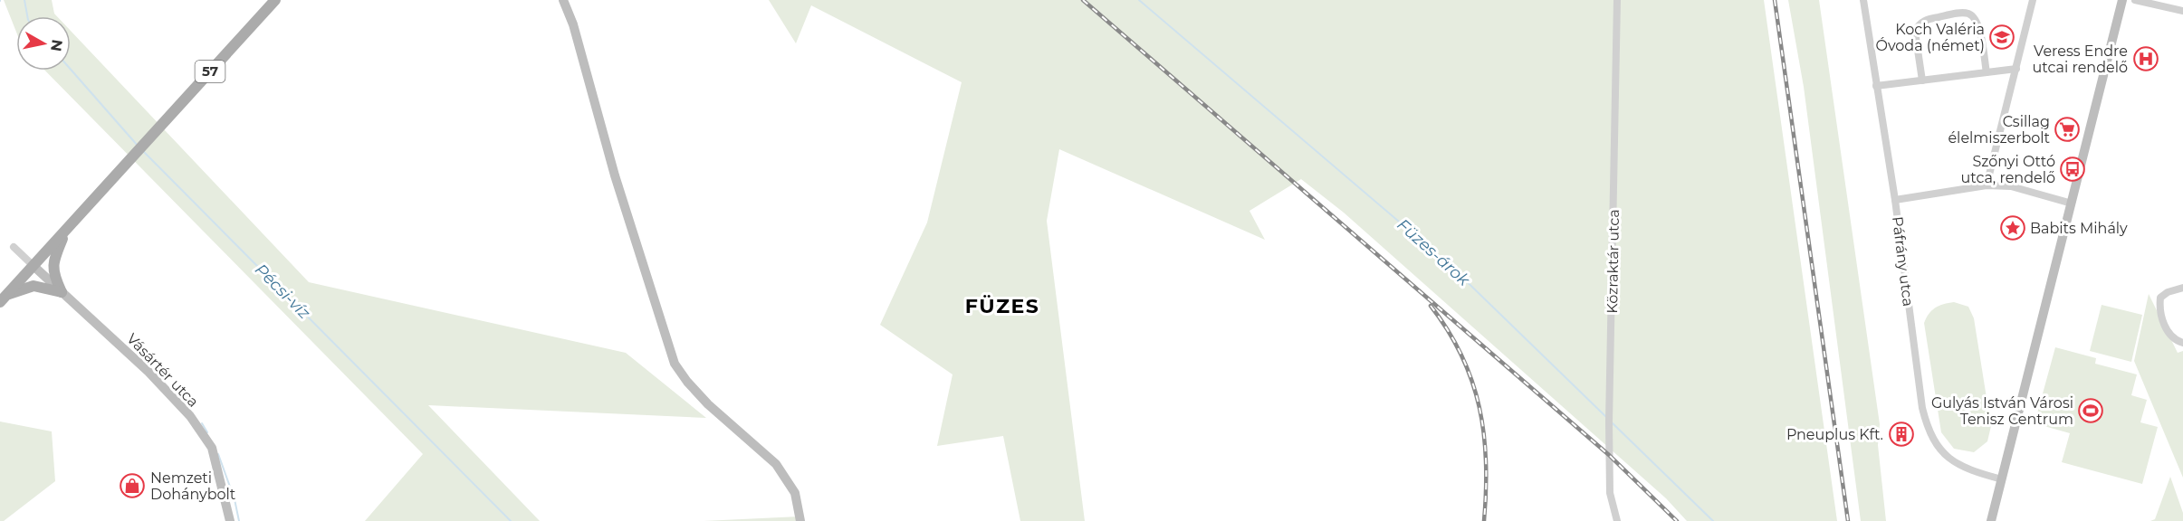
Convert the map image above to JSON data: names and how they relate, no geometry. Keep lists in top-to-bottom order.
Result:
{
  "streets": {
    "main road": ["57"],
    "street": ["Közraktár utca", "Páfrány utca", "Vásártér utca"]
  },
  "crossings": [
    ["57", "Vásártér utca"]
  ],
  "districts": ["FÜZES"],
  "water": ["Füzes-árok", "Pécsi-víz"],
  "places": {
    "school or university": ["Koch Valéria Óvoda (német)"],
    "hospital": ["Veress Endre utcai rendelő"],
    "supermarket": ["Csillag élelmiszerbolt"],
    "bus stop": ["Szőnyi Ottó utca, rendelő"],
    "place": ["Babits Mihály"],
    "sports": ["Gulyás István Városi Tenisz Centrum"],
    "building": ["Pneuplus Kft."],
    "shop": ["Nemzeti Dohánybolt"]
  },
  "north": "right"
}
